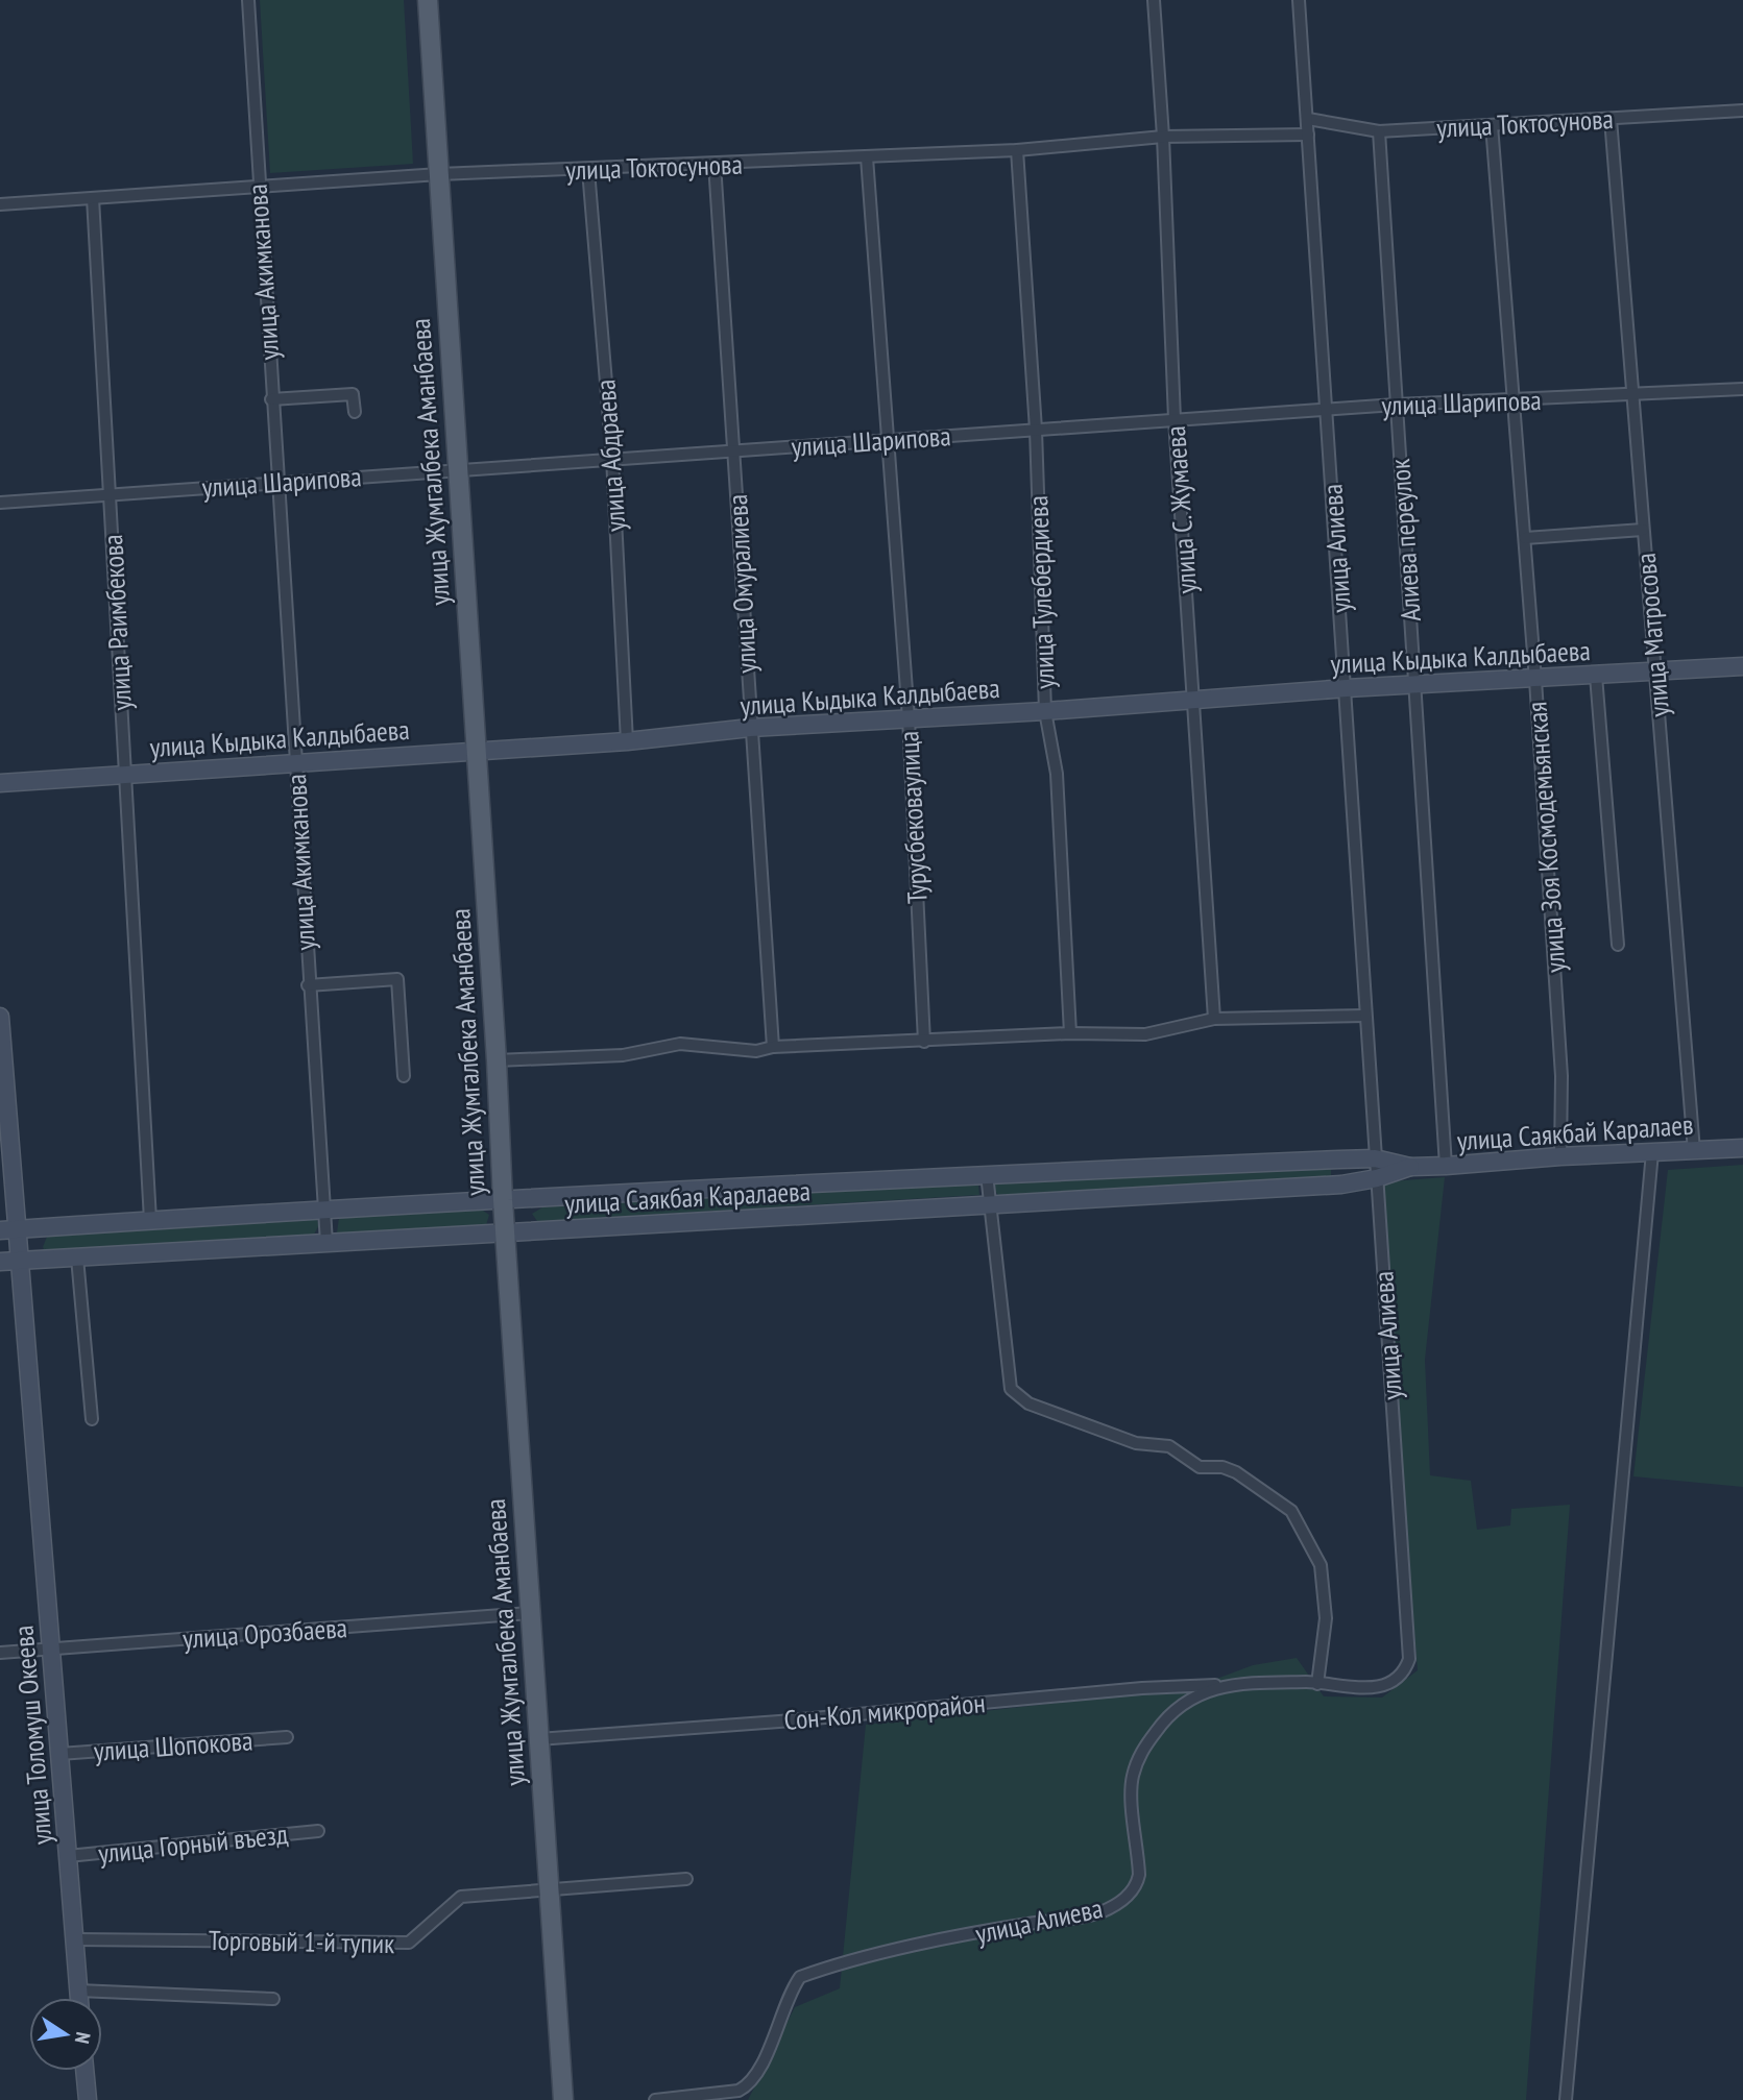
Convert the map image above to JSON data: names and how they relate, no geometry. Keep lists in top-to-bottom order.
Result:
{
  "streets": {
    "main road": ["улица Жумгалбека Аманбаева"],
    "street": [
      "улица Токтосунова",
      "улица Акимканова",
      "улица Шарипова",
      "улица Абдраева",
      "улица С. Жумаева",
      "Алиева переулок",
      "улица Алиева",
      "улица Омуралиева",
      "улица Тулебердиева",
      "улица Раимбекова",
      "улица Матросова",
      "улица Кыдыка Калдыбаева",
      "Турусбековаулица",
      "улица Зоя Космодемьянская",
      "улица Саякбай Каралаев",
      "улица Саякбая Каралаева",
      "улица Орозбаева",
      "Сон-Кол микрорайон",
      "улица Толомуш Океева",
      "улица Шопокова",
      "улица Горный въезд",
      "Торговый 1-й тупик"
    ]
  },
  "crossings": [
    ["улица Токтосунова", "улица Акимканова"],
    ["улица Токтосунова", "улица Абдраева"],
    ["улица Токтосунова", "улица Жумгалбека Аманбаева"],
    ["улица Токтосунова", "улица С. Жумаева"],
    ["улица Токтосунова", "Алиева переулок"],
    ["улица Токтосунова", "улица Алиева"],
    ["улица Токтосунова", "улица Омуралиева"],
    ["улица Токтосунова", "улица Тулебердиева"],
    ["улица Токтосунова", "улица Раимбекова"],
    ["улица Токтосунова", "улица Матросова"],
    ["улица Токтосунова", "Турусбековаулица"],
    ["улица Токтосунова", "улица Зоя Космодемьянская"],
    ["улица Акимканова", "улица Шарипова"],
    ["улица Акимканова", "улица Кыдыка Калдыбаева"],
    ["улица Акимканова", "улица Саякбая Каралаева"],
    ["улица Шарипова", "улица Абдраева"],
    ["улица Шарипова", "улица Жумгалбека Аманбаева"],
    ["улица Шарипова", "улица С. Жумаева"],
    ["улица Шарипова", "Алиева переулок"],
    ["улица Шарипова", "улица Алиева"],
    ["улица Шарипова", "улица Омуралиева"],
    ["улица Шарипова", "улица Тулебердиева"],
    ["улица Шарипова", "улица Раимбекова"],
    ["улица Шарипова", "улица Матросова"],
    ["улица Шарипова", "Турусбековаулица"],
    ["улица Шарипова", "улица Зоя Космодемьянская"],
    ["улица Абдраева", "улица Кыдыка Калдыбаева"],
    ["улица Жумгалбека Аманбаева", "улица Кыдыка Калдыбаева"],
    ["улица Жумгалбека Аманбаева", "улица Саякбая Каралаева"],
    ["улица Жумгалбека Аманбаева", "улица Орозбаева"],
    ["улица Жумгалбека Аманбаева", "Сон-Кол микрорайон"],
    ["улица Жумгалбека Аманбаева", "Торговый 1-й тупик"],
    ["улица С. Жумаева", "улица Кыдыка Калдыбаева"],
    ["Алиева переулок", "улица Кыдыка Калдыбаева"],
    ["Алиева переулок", "улица Саякбай Каралаев"],
    ["улица Алиева", "улица Кыдыка Калдыбаева"],
    ["улица Алиева", "улица Саякбай Каралаев"],
    ["улица Алиева", "улица Саякбая Каралаева"],
    ["улица Алиева", "Сон-Кол микрорайон"],
    ["улица Омуралиева", "улица Кыдыка Калдыбаева"],
    ["улица Тулебердиева", "улица Кыдыка Калдыбаева"],
    ["улица Раимбекова", "улица Кыдыка Калдыбаева"],
    ["улица Раимбекова", "улица Саякбая Каралаева"],
    ["улица Матросова", "улица Кыдыка Калдыбаева"],
    ["улица Матросова", "улица Саякбай Каралаев"],
    ["улица Кыдыка Калдыбаева", "Турусбековаулица"],
    ["улица Кыдыка Калдыбаева", "улица Зоя Космодемьянская"],
    ["улица Зоя Космодемьянская", "улица Саякбай Каралаев"],
    ["улица Саякбай Каралаев", "улица Саякбая Каралаева"],
    ["улица Саякбая Каралаева", "улица Толомуш Океева"],
    ["улица Орозбаева", "улица Толомуш Океева"],
    ["улица Толомуш Океева", "улица Шопокова"],
    ["улица Толомуш Океева", "улица Горный въезд"],
    ["улица Толомуш Океева", "Торговый 1-й тупик"]
  ],
  "north": "right"
}
